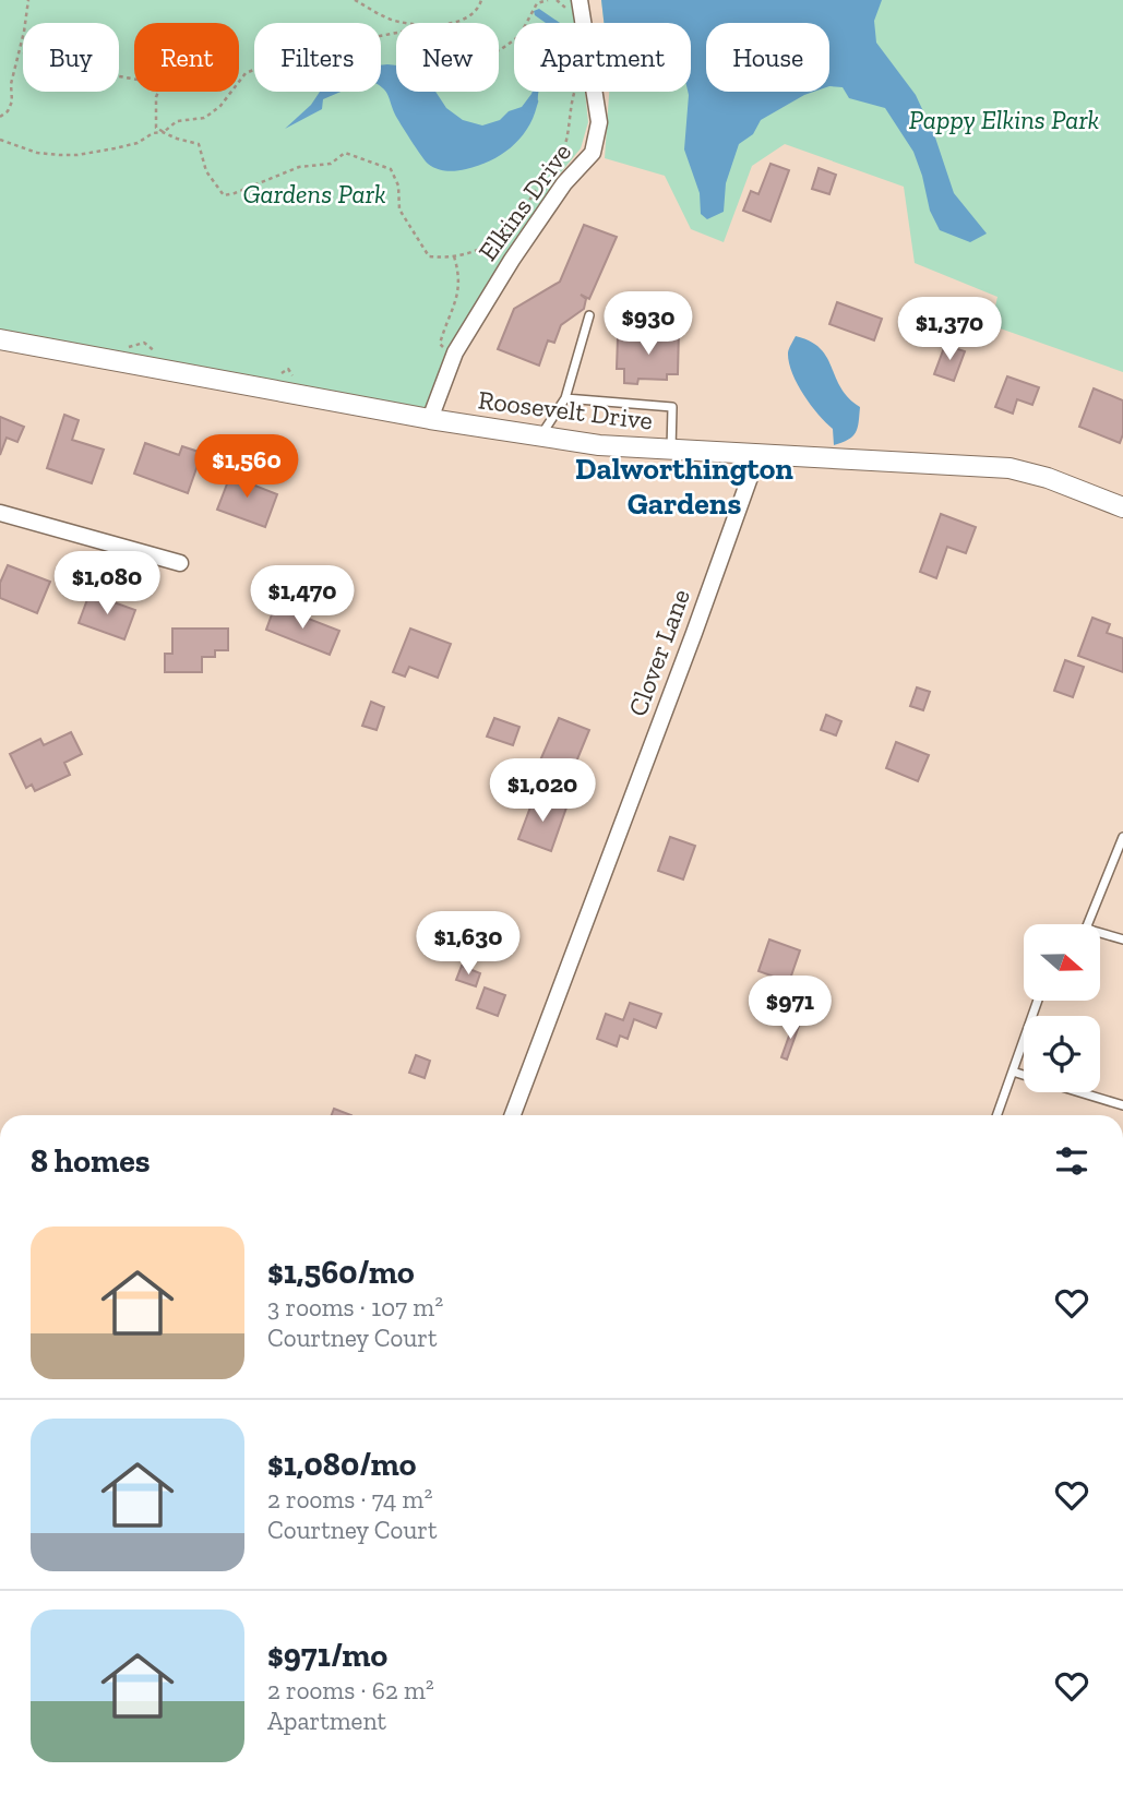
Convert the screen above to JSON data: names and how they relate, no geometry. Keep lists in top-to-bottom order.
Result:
{
  "streets": {
    "street": ["Elkins Drive", "Roosevelt Drive", "Clover Lane"]
  },
  "crossings": [
    ["Elkins Drive", "Roosevelt Drive"],
    ["Roosevelt Drive", "Clover Lane"]
  ],
  "districts": ["Dalworthington Gardens"],
  "parks": ["Pappy Elkins Park", "Gardens Park"],
  "north": "right",
  "page": {
    "chip": [
      "Buy",
      "Rent",
      "Filters",
      "New",
      "Apartment",
      "House"
    ],
    "price": [
      "$930",
      "$1,370",
      "$1,560",
      "$1,080",
      "$1,470",
      "$1,020",
      "$1,630",
      "$971"
    ],
    "heading": "8 homes",
    "list": [
      {
        "name": "$1,560/mo",
        "note": "3 rooms · 107 m² · Courtney Court"
      },
      {
        "name": "$1,080/mo",
        "note": "2 rooms · 74 m² · Courtney Court"
      },
      {
        "name": "$971/mo",
        "note": "2 rooms · 62 m² · Apartment"
      }
    ]
  }
}
